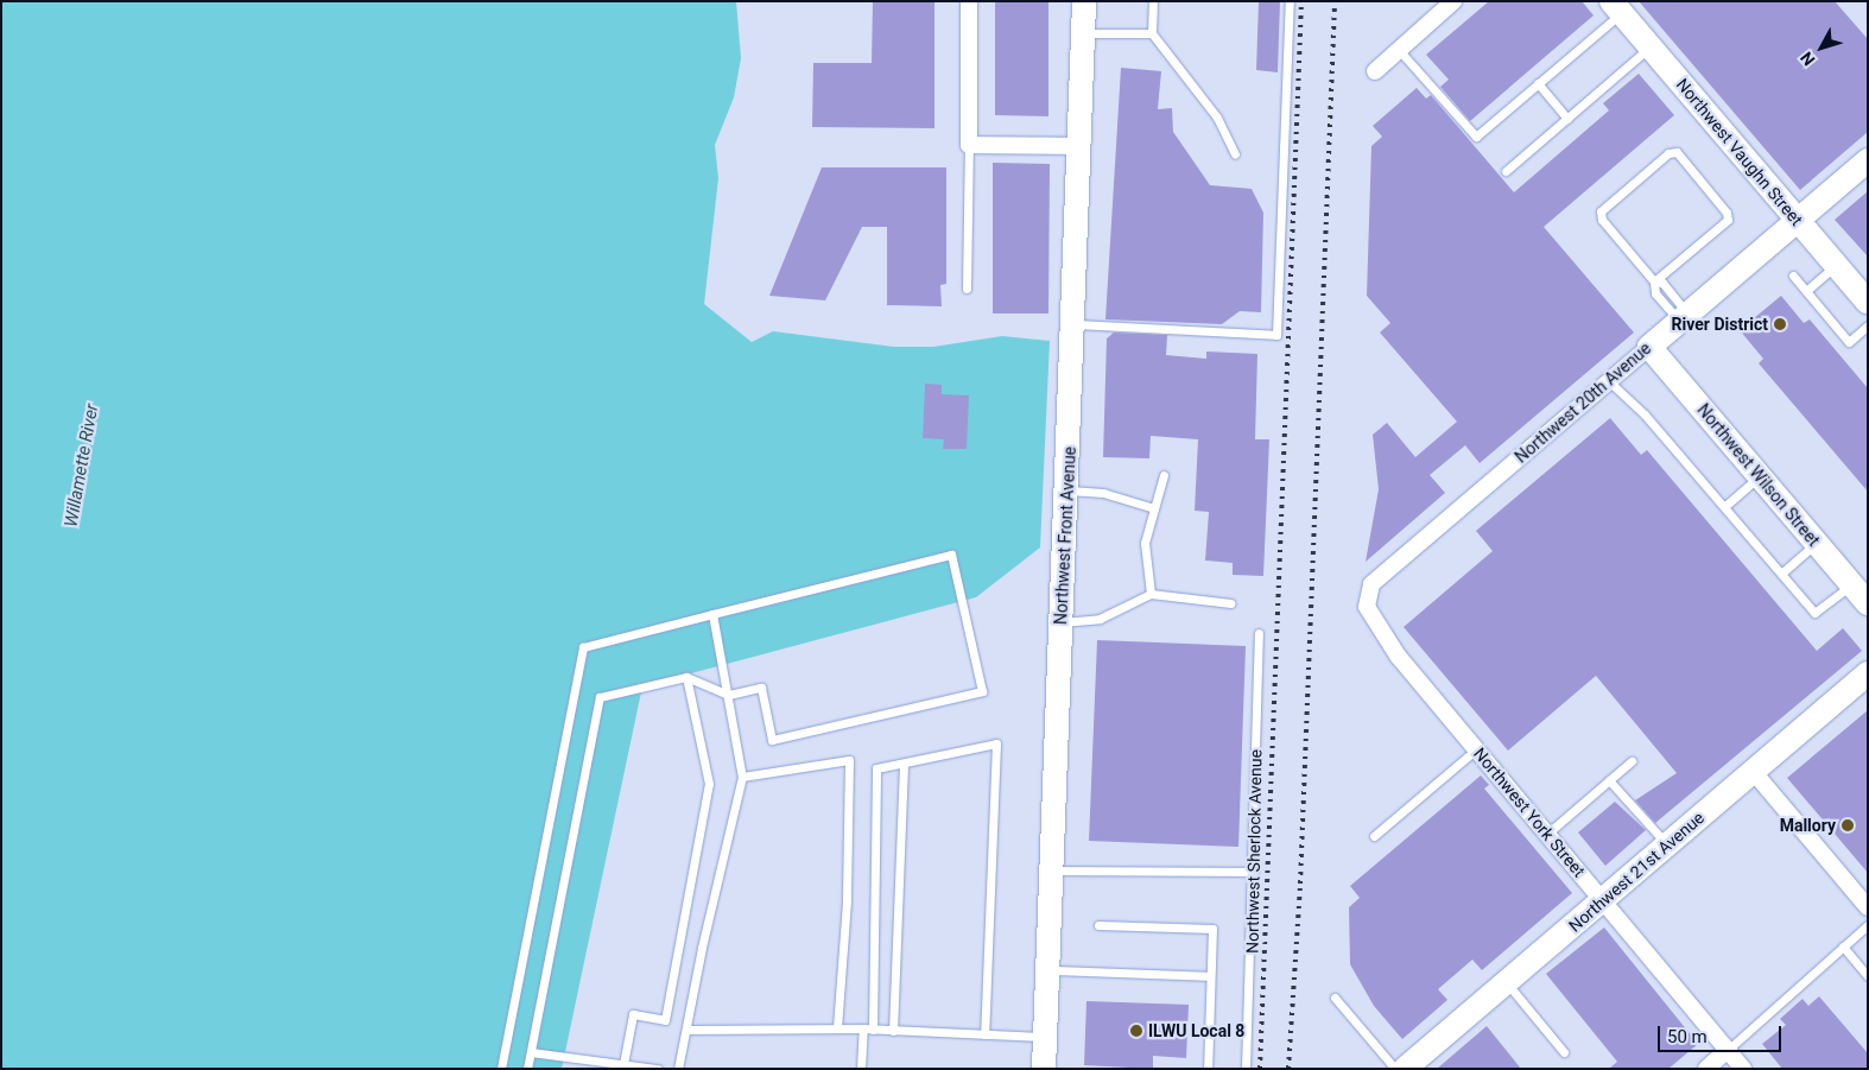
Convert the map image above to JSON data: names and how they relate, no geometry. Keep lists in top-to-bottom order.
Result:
{
  "streets": {
    "street": [
      "Northwest Vaughn Street",
      "Northwest 20th Avenue",
      "Northwest Wilson Street",
      "Northwest Front Avenue",
      "Northwest York Street",
      "Northwest 21st Avenue"
    ],
    "lane": ["Northwest Sherlock Avenue"]
  },
  "crossings": [
    ["Northwest Vaughn Street", "Northwest 20th Avenue"],
    ["Northwest 20th Avenue", "Northwest Wilson Street"],
    ["Northwest 20th Avenue", "Northwest York Street"],
    ["Northwest York Street", "Northwest 21st Avenue"]
  ],
  "water": ["Willamette River"],
  "places": ["River District", "Mallory", "ILWU Local 8"],
  "scale_bar": "50 m",
  "north": "bottom left"
}
